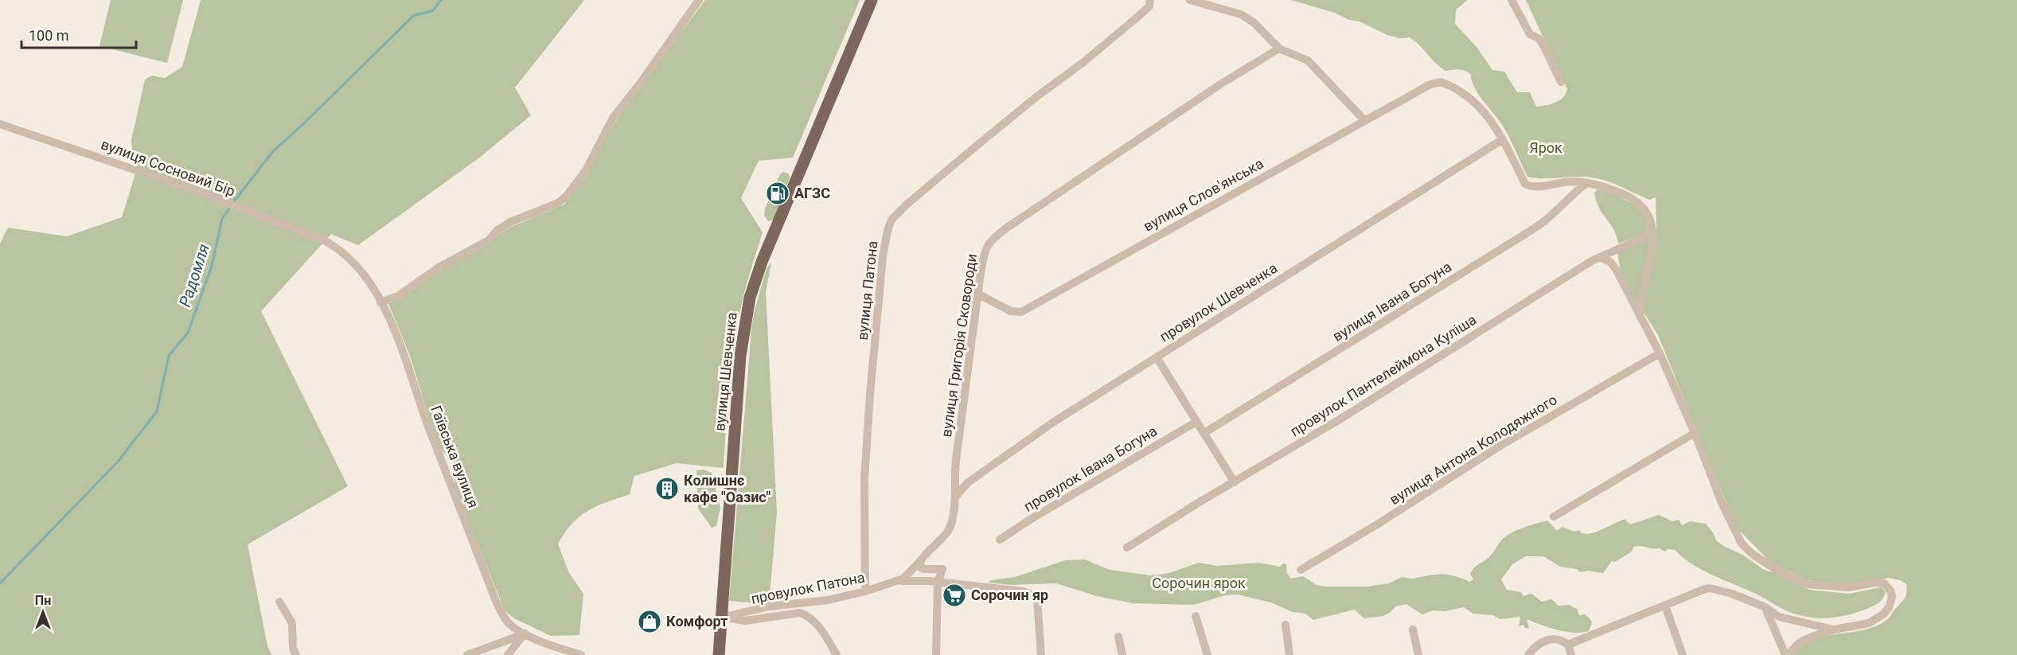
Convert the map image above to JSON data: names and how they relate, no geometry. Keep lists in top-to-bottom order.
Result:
{
  "streets": {
    "main road": ["вулиця Шевченка"],
    "street": [
      "вулиця Сосновий Бір",
      "вулиця Слов'янська",
      "вулиця Патона",
      "вулиця Івана Богуна",
      "провулок Шевченка",
      "вулиця Григорія Сковороди",
      "провулок Пантелеймона Куліша",
      "вулиця Антона Колодяжного",
      "Гаївська вулиця",
      "провулок Івана Богуна",
      "провулок Патона"
    ]
  },
  "crossings": [
    ["вулиця Сосновий Бір", "Гаївська вулиця"],
    ["вулиця Слов'янська", "провулок Шевченка"],
    ["вулиця Слов'янська", "вулиця Григорія Сковороди"],
    ["вулиця Патона", "провулок Патона"],
    ["провулок Шевченка", "вулиця Григорія Сковороди"],
    ["вулиця Григорія Сковороди", "провулок Патона"],
    ["вулиця Шевченка", "провулок Патона"]
  ],
  "water": ["Радомля"],
  "parks": ["Ярок", "Сорочин ярок"],
  "places": {
    "fuel station": ["АГЗС"],
    "building": ["Колишнє кафе \"Оазис\""],
    "supermarket": ["Сорочин яр"],
    "shop": ["Комфорт"]
  },
  "scale_bar": "100 m",
  "north": "top"
}
